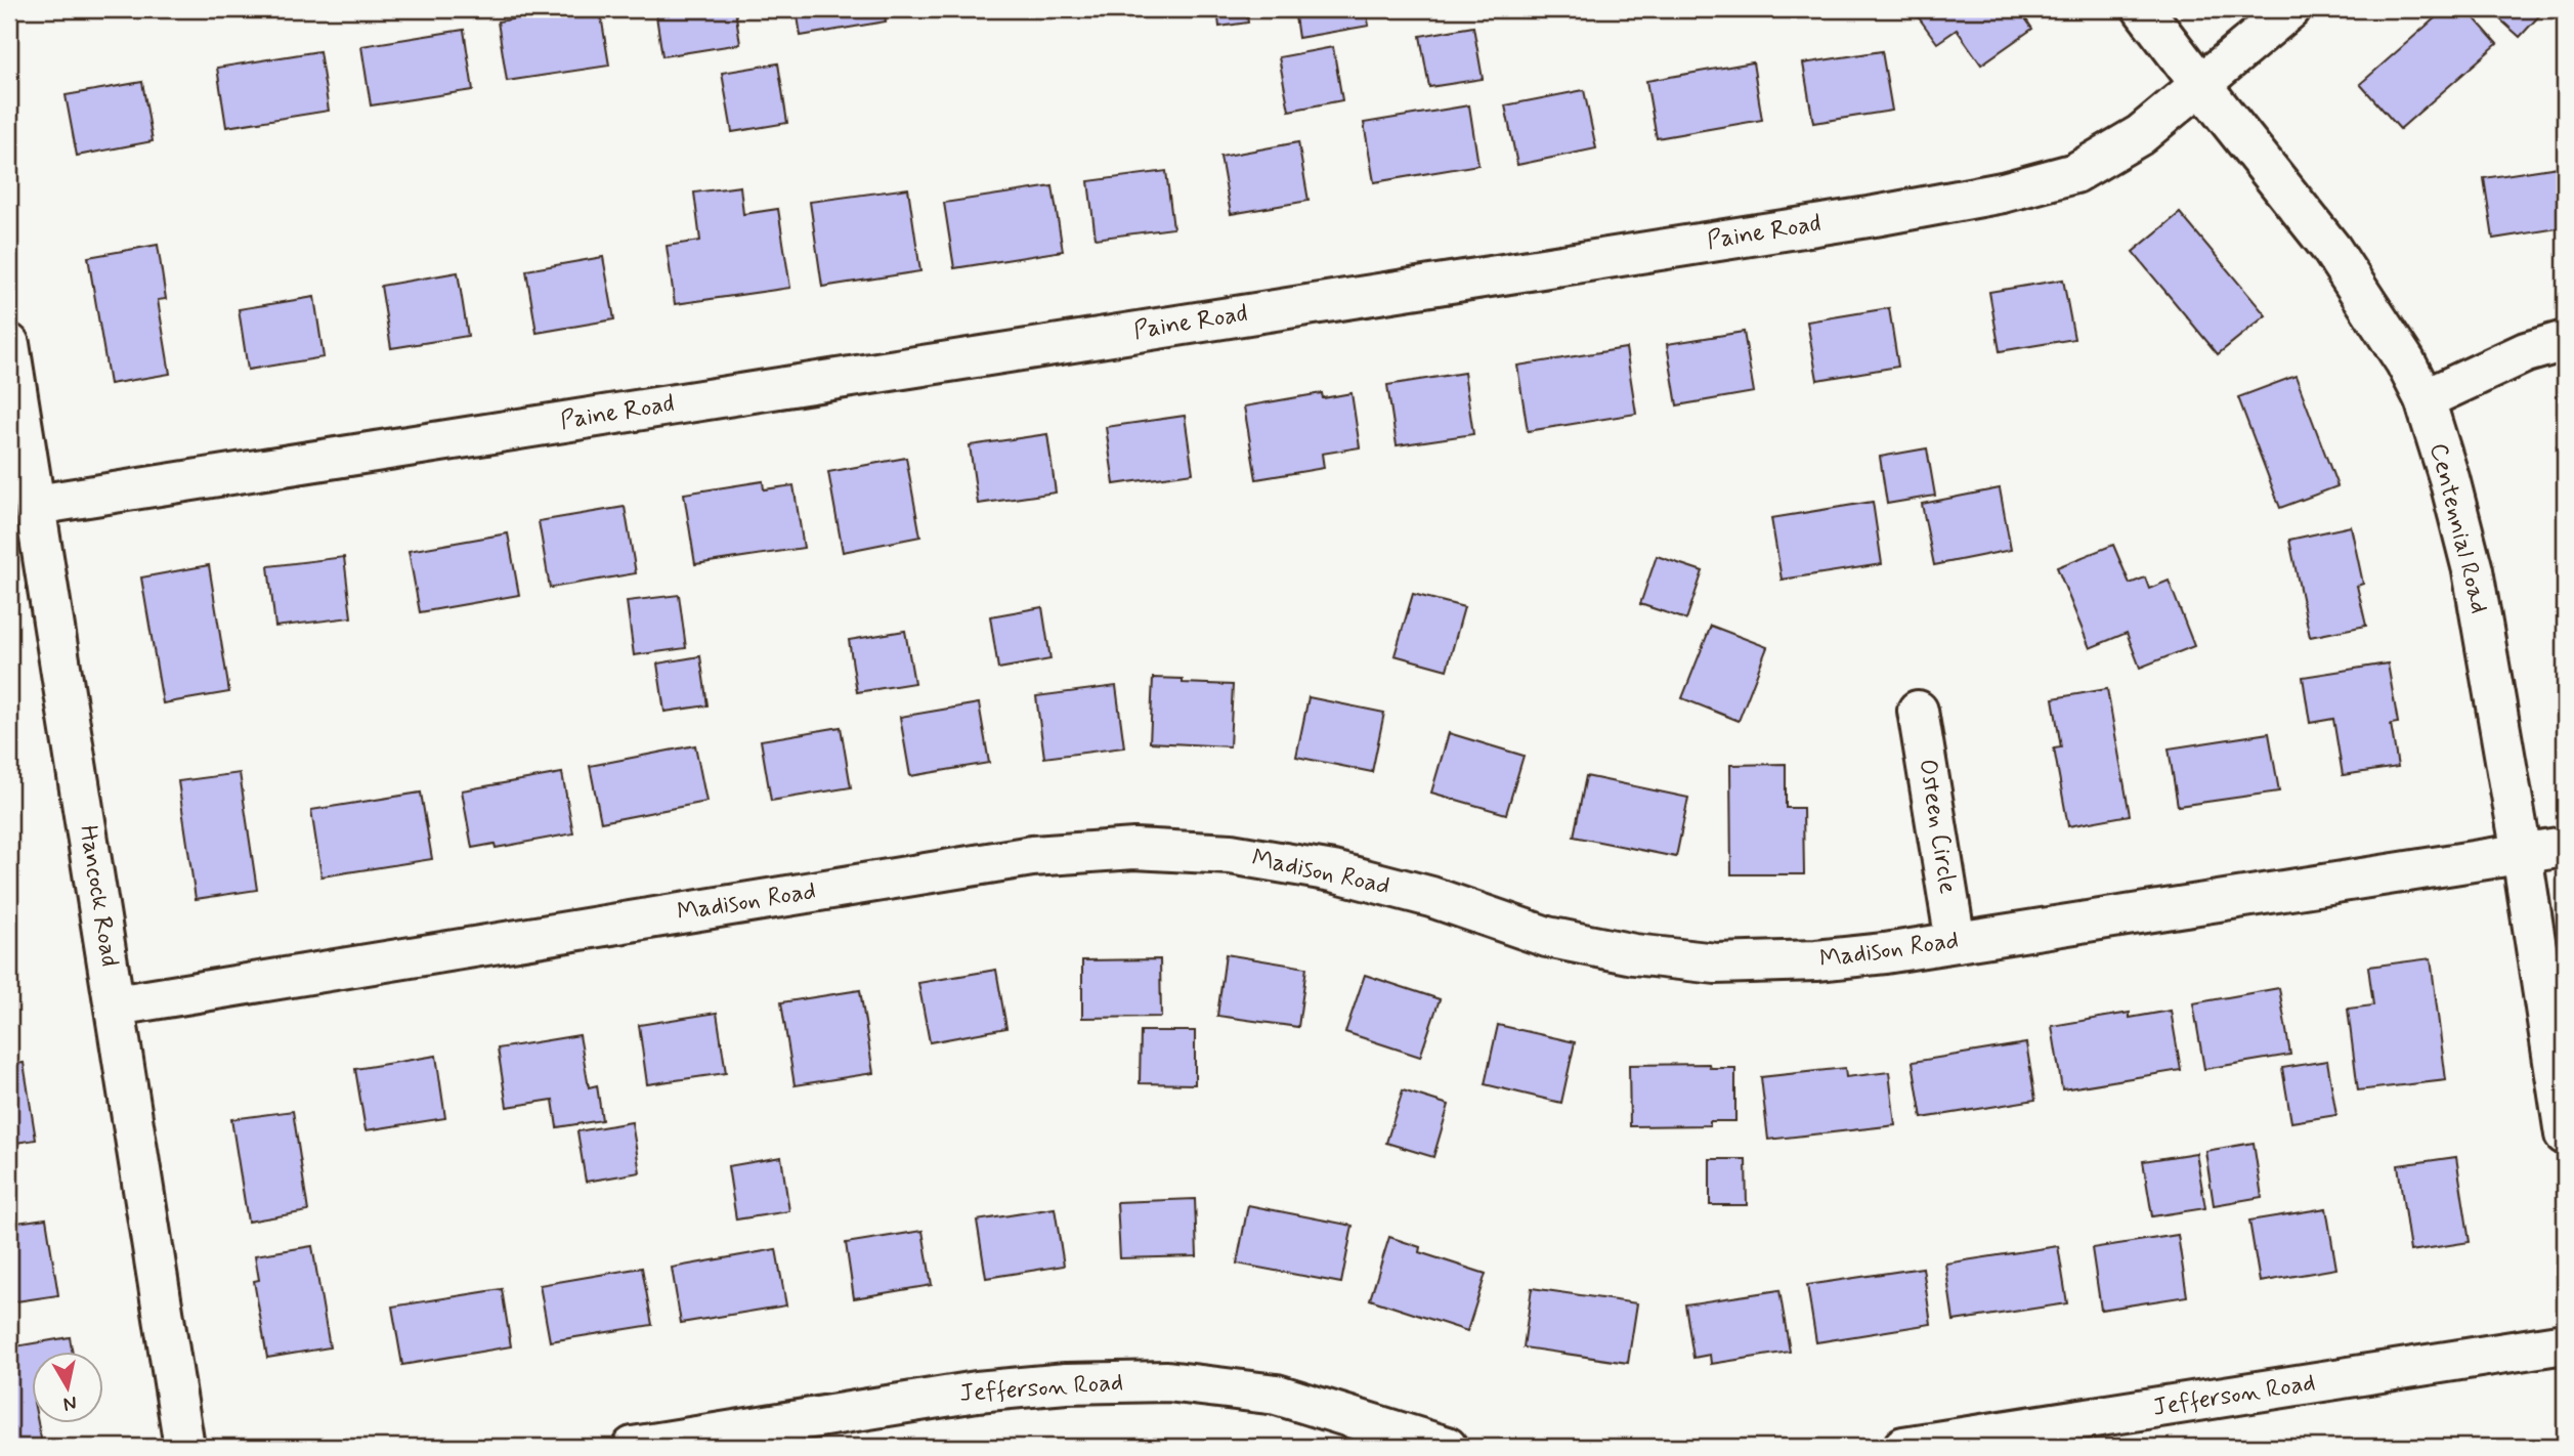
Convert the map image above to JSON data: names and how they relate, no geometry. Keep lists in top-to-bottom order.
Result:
{
  "streets": {
    "street": [
      "Paine Road",
      "Centennial Road",
      "Osteen Circle",
      "Madison Road",
      "Hancock Road",
      "Jefferson Road"
    ]
  },
  "crossings": [
    ["Paine Road", "Centennial Road"],
    ["Paine Road", "Hancock Road"],
    ["Centennial Road", "Madison Road"],
    ["Osteen Circle", "Madison Road"],
    ["Madison Road", "Hancock Road"]
  ],
  "north": "bottom"
}
